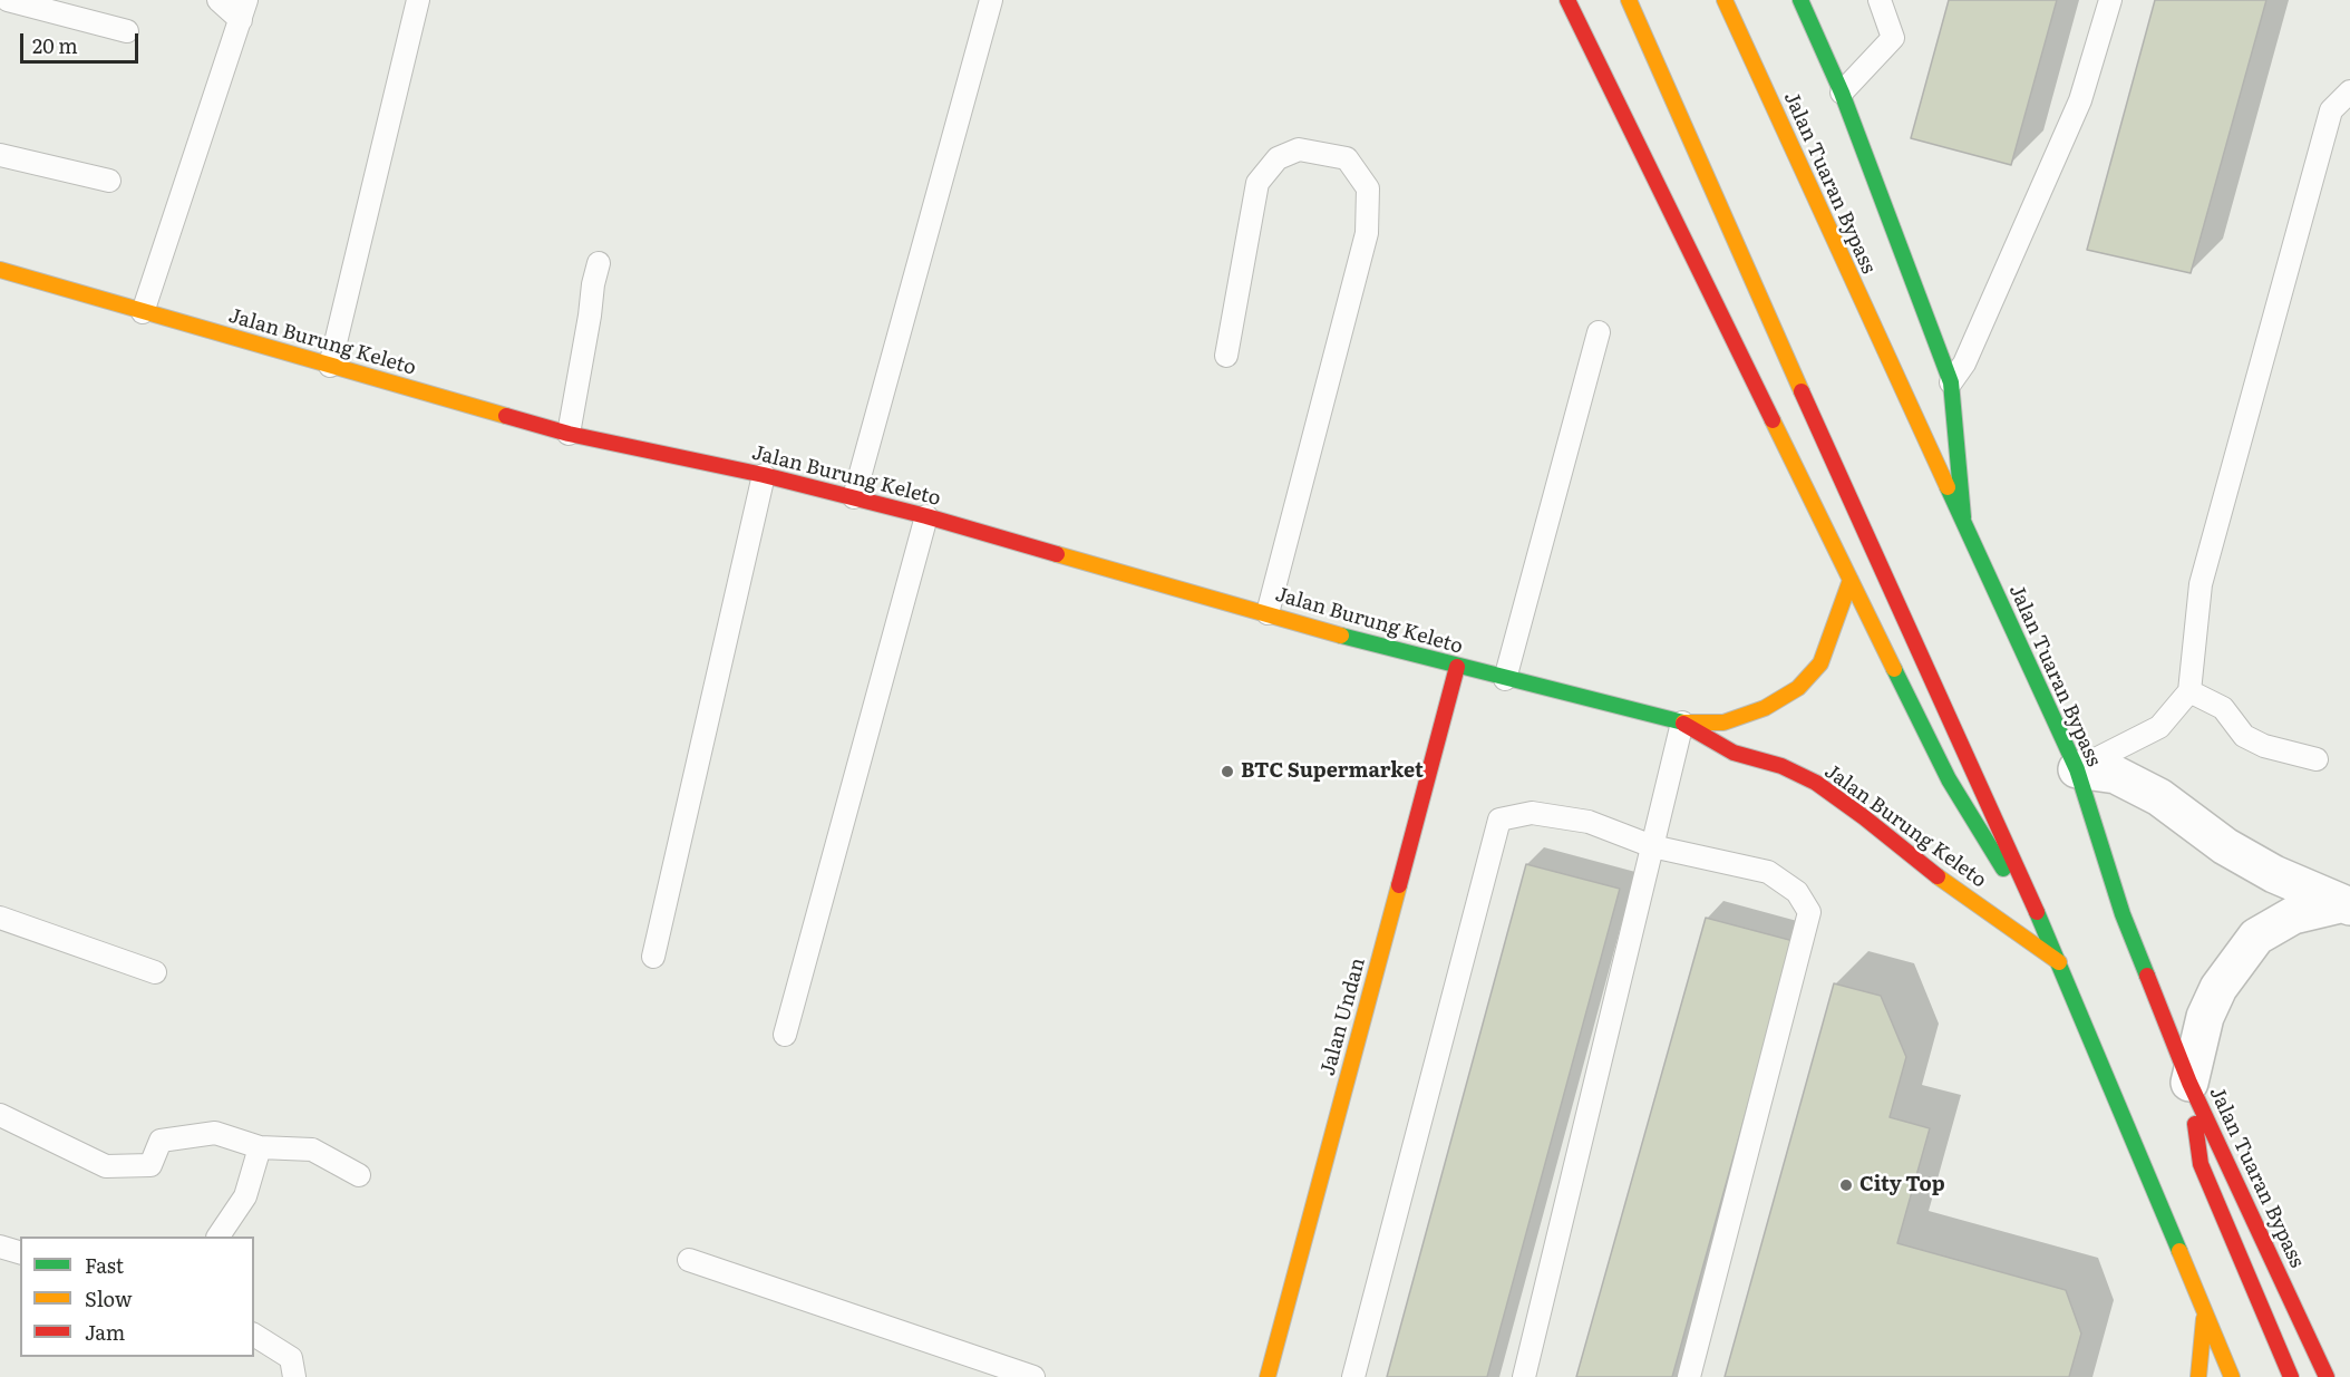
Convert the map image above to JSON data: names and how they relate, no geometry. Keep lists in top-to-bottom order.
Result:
{
  "streets": {
    "main road": ["Jalan Tuaran Bypass", "Jalan Burung Keleto", "Jalan Undan"]
  },
  "crossings": [
    ["Jalan Burung Keleto", "Jalan Undan"]
  ],
  "places": ["BTC Supermarket", "City Top"],
  "legend": ["Fast", "Slow", "Jam"],
  "scale_bar": "20 m"
}
